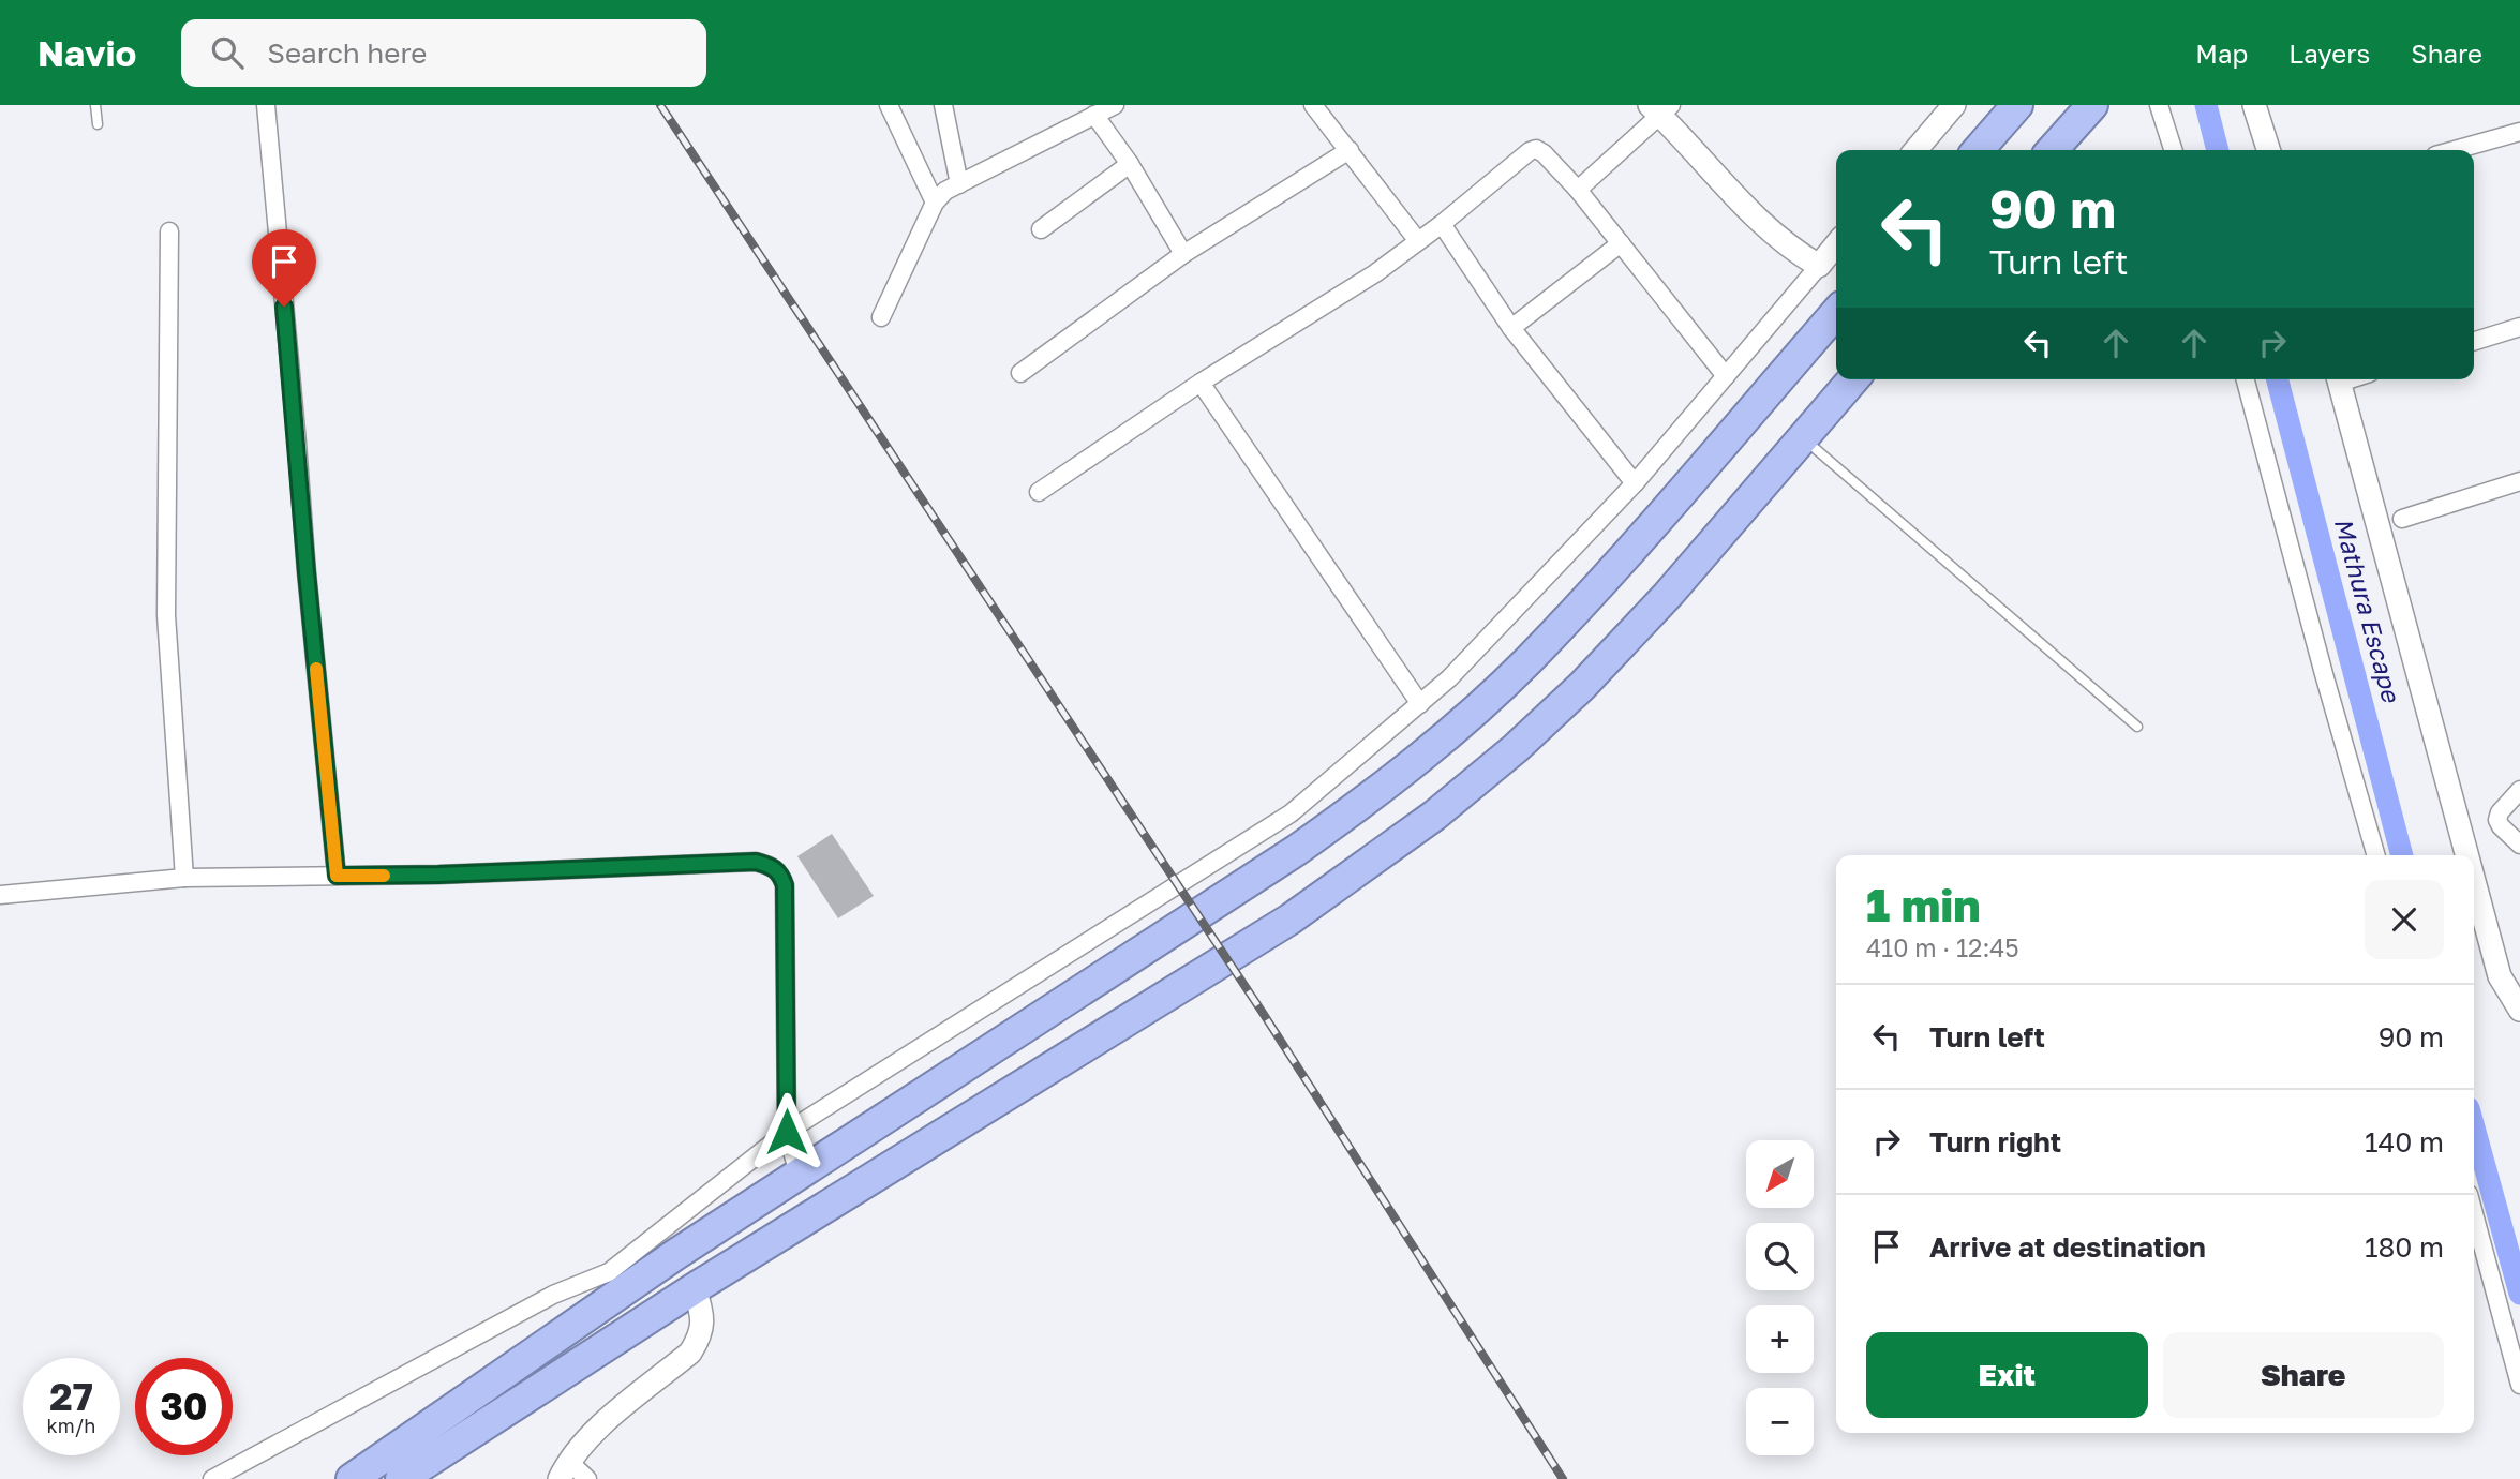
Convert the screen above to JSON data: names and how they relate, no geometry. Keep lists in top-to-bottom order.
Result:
{
  "water": ["Mathura Escape"],
  "north": "bottom left",
  "page": {
    "header": "Navio",
    "search": "Search here",
    "nav": ["Map", "Layers", "Share"],
    "turn": ["90 m", "Turn left"],
    "heading": ["1 min", "410 m · 12:45"],
    "list": [
      {
        "name": "Turn left",
        "value": "90 m"
      },
      {
        "name": "Turn right",
        "value": "140 m"
      },
      {
        "name": "Arrive at destination",
        "value": "180 m"
      }
    ],
    "map_buttons": ["+", "−"],
    "buttons": ["Exit", "Share"],
    "speed": "27 km/h",
    "limit": "30"
  }
}
